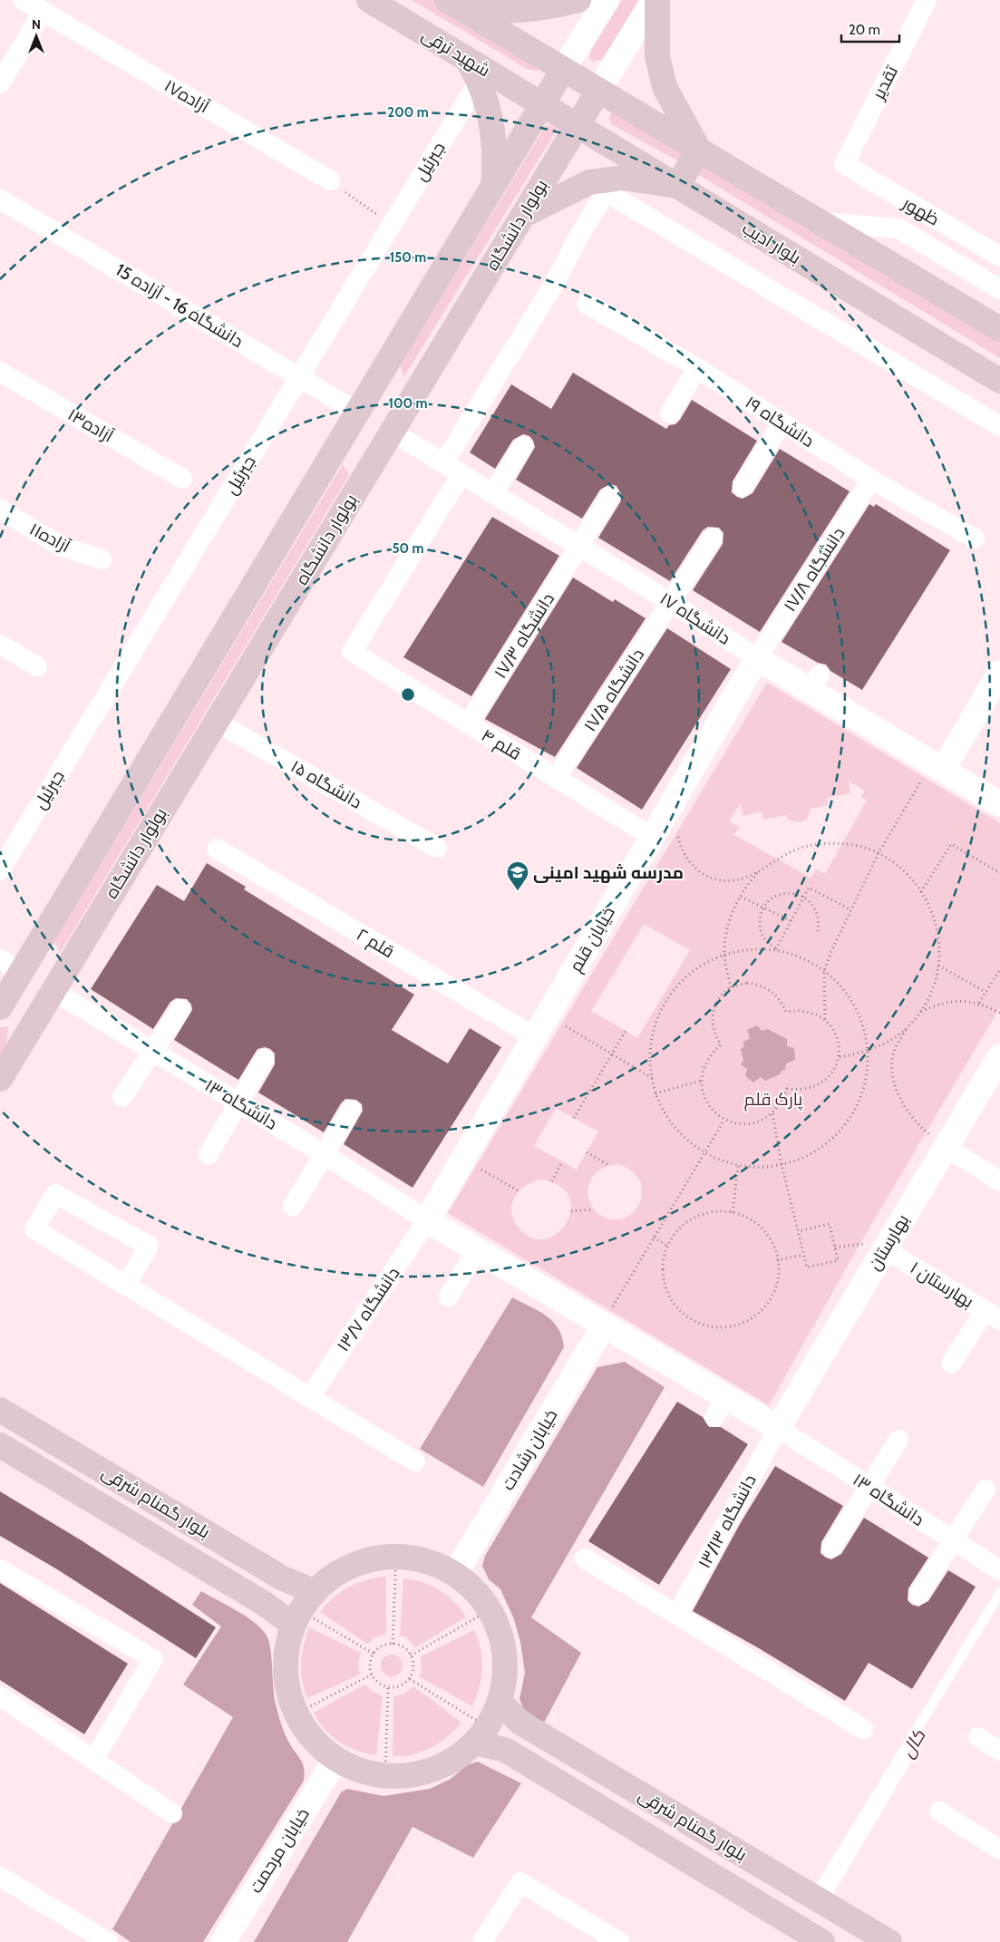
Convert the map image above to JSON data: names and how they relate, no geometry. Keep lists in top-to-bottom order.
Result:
{
  "streets": {
    "main road": [
      "شهید ترقی",
      "بولوار دانشگاه",
      "بلوار ادیب",
      "بلوار گمنام شرقی"
    ],
    "street": [
      "تقدیر",
      "آزاده۱۷",
      "جبرئیل",
      "ظهور",
      "دانشگاه 16 - آزاده 15",
      "دانشگاه ۱۹",
      "آزاده۱۳",
      "آزاده۱۱",
      "دانشگاه ۱۷/۸",
      "دانشگاه ۱۷",
      "دانشگاه ۱۷/۳",
      "دانشگاه ۱۷/۵",
      "قلم ۴",
      "دانشگاه ۱۵",
      "خیابان قلم",
      "قلم ۲",
      "دانشگاه ۱۳",
      "بهارستان",
      "بهارستان ۱",
      "دانشگاه ۱۳/۷",
      "خیابان رشادت",
      "دانشگاه ۱۳/۱۳",
      "خیابان مرحمت"
    ]
  },
  "crossings": [
    ["شهید ترقی", "بلوار ادیب"],
    ["تقدیر", "ظهور"],
    ["جبرئیل", "دانشگاه 16 - آزاده 15"],
    ["بولوار دانشگاه", "بلوار ادیب"],
    ["بولوار دانشگاه", "دانشگاه ۱۷"],
    ["بولوار دانشگاه", "دانشگاه ۱۵"],
    ["بولوار دانشگاه", "دانشگاه ۱۳"],
    ["دانشگاه ۱۹", "دانشگاه ۱۷/۸"],
    ["دانشگاه ۱۷/۸", "دانشگاه ۱۷"],
    ["دانشگاه ۱۷/۸", "خیابان قلم"],
    ["دانشگاه ۱۷", "دانشگاه ۱۷/۳"],
    ["دانشگاه ۱۷", "دانشگاه ۱۷/۵"],
    ["دانشگاه ۱۷", "قلم ۴"],
    ["دانشگاه ۱۷", "خیابان قلم"],
    ["دانشگاه ۱۷/۳", "قلم ۴"],
    ["دانشگاه ۱۷/۵", "قلم ۴"],
    ["قلم ۴", "خیابان قلم"],
    ["خیابان قلم", "قلم ۲"],
    ["خیابان قلم", "دانشگاه ۱۳"],
    ["خیابان قلم", "دانشگاه ۱۳/۷"],
    ["دانشگاه ۱۳", "بهارستان"],
    ["دانشگاه ۱۳", "دانشگاه ۱۳/۷"],
    ["دانشگاه ۱۳", "دانشگاه ۱۳/۱۳"],
    ["بهارستان", "بهارستان ۱"],
    ["بهارستان", "دانشگاه ۱۳/۱۳"]
  ],
  "water": ["کال"],
  "parks": ["پارک قلم"],
  "places": {
    "school or university": ["مدرسه شهید امینی"]
  },
  "scale_bar": "20 m",
  "north": "top",
  "rings": [
    "200 m",
    "150 m",
    "100 m",
    "50 m"
  ]
}
